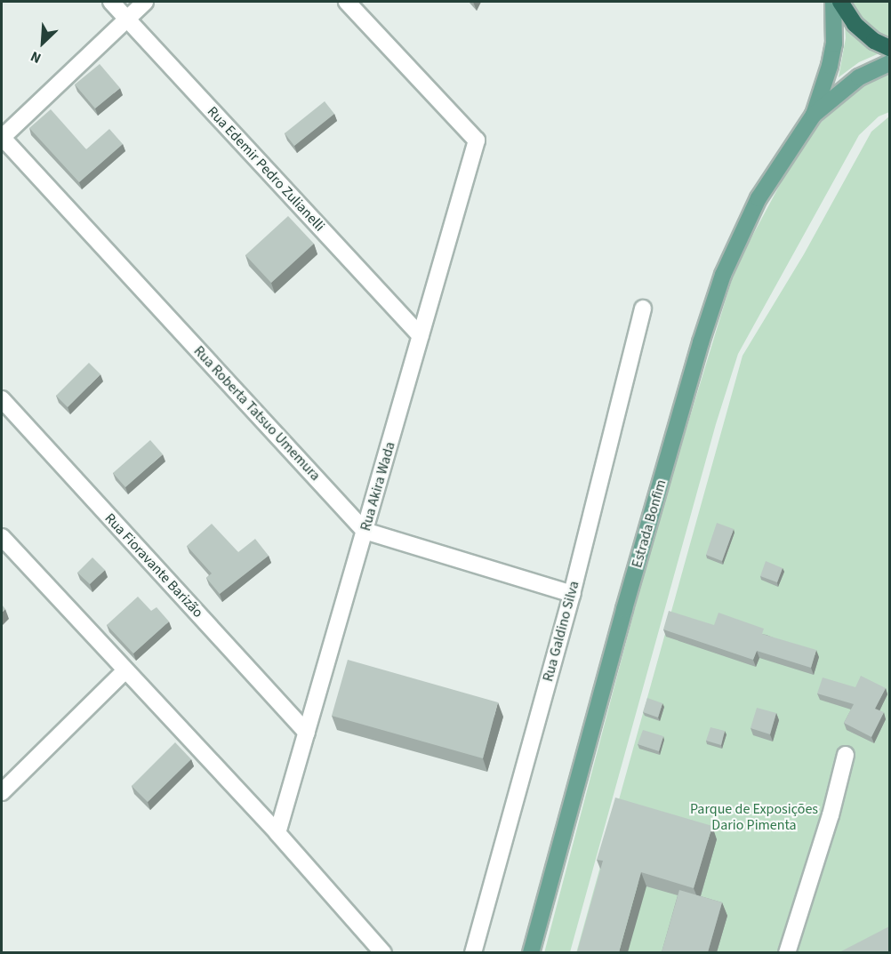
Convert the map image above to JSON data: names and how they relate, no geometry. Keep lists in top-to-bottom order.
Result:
{
  "streets": {
    "main road": ["Estrada Bonfim"],
    "street": [
      "Rua Edemir Pedro Zulianelli",
      "Rua Roberta Tatsuo Umemura",
      "Rua Akira Wada",
      "Rua Fioravante Barizão",
      "Rua Galdino Silva"
    ]
  },
  "crossings": [
    ["Rua Edemir Pedro Zulianelli", "Rua Akira Wada"],
    ["Rua Roberta Tatsuo Umemura", "Rua Akira Wada"],
    ["Rua Akira Wada", "Rua Fioravante Barizão"]
  ],
  "parks": ["Parque de Exposições Dario Pimenta"],
  "north": "bottom left"
}
